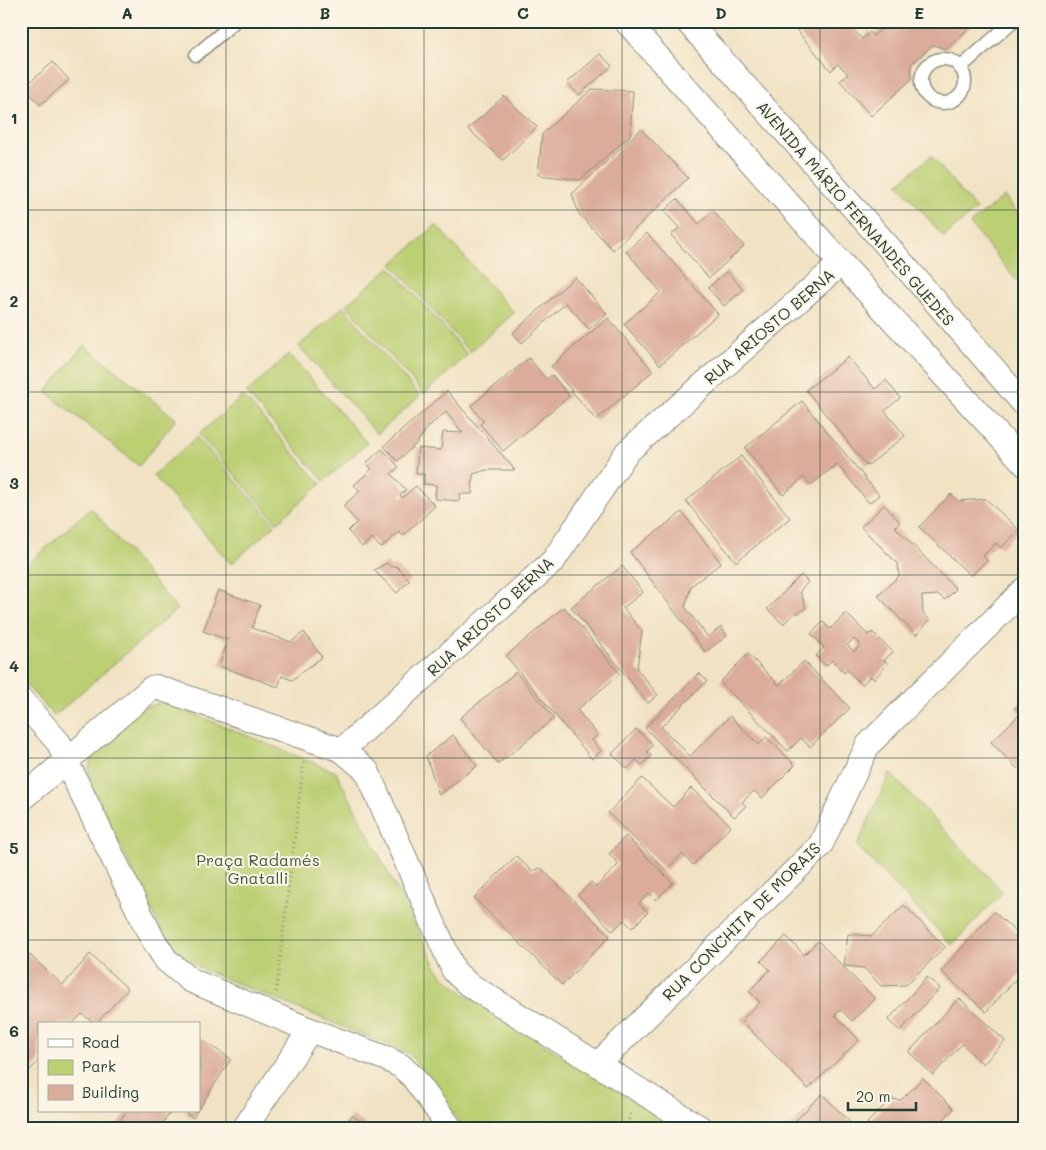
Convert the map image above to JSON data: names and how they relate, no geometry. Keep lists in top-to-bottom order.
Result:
{
  "streets": {
    "street": ["AVENIDA MÁRIO FERNANDES GUEDES", "RUA ARIOSTO BERNA", "RUA CONCHITA DE MORAIS"]
  },
  "parks": ["Praça Radamés Gnatalli"],
  "legend": ["Road", "Park", "Building"],
  "scale_bar": "20 m",
  "grid": {
    "columns": [
      "A",
      "B",
      "C",
      "D",
      "E"
    ],
    "rows": [
      "1",
      "2",
      "3",
      "4",
      "5",
      "6"
    ]
  }
}
